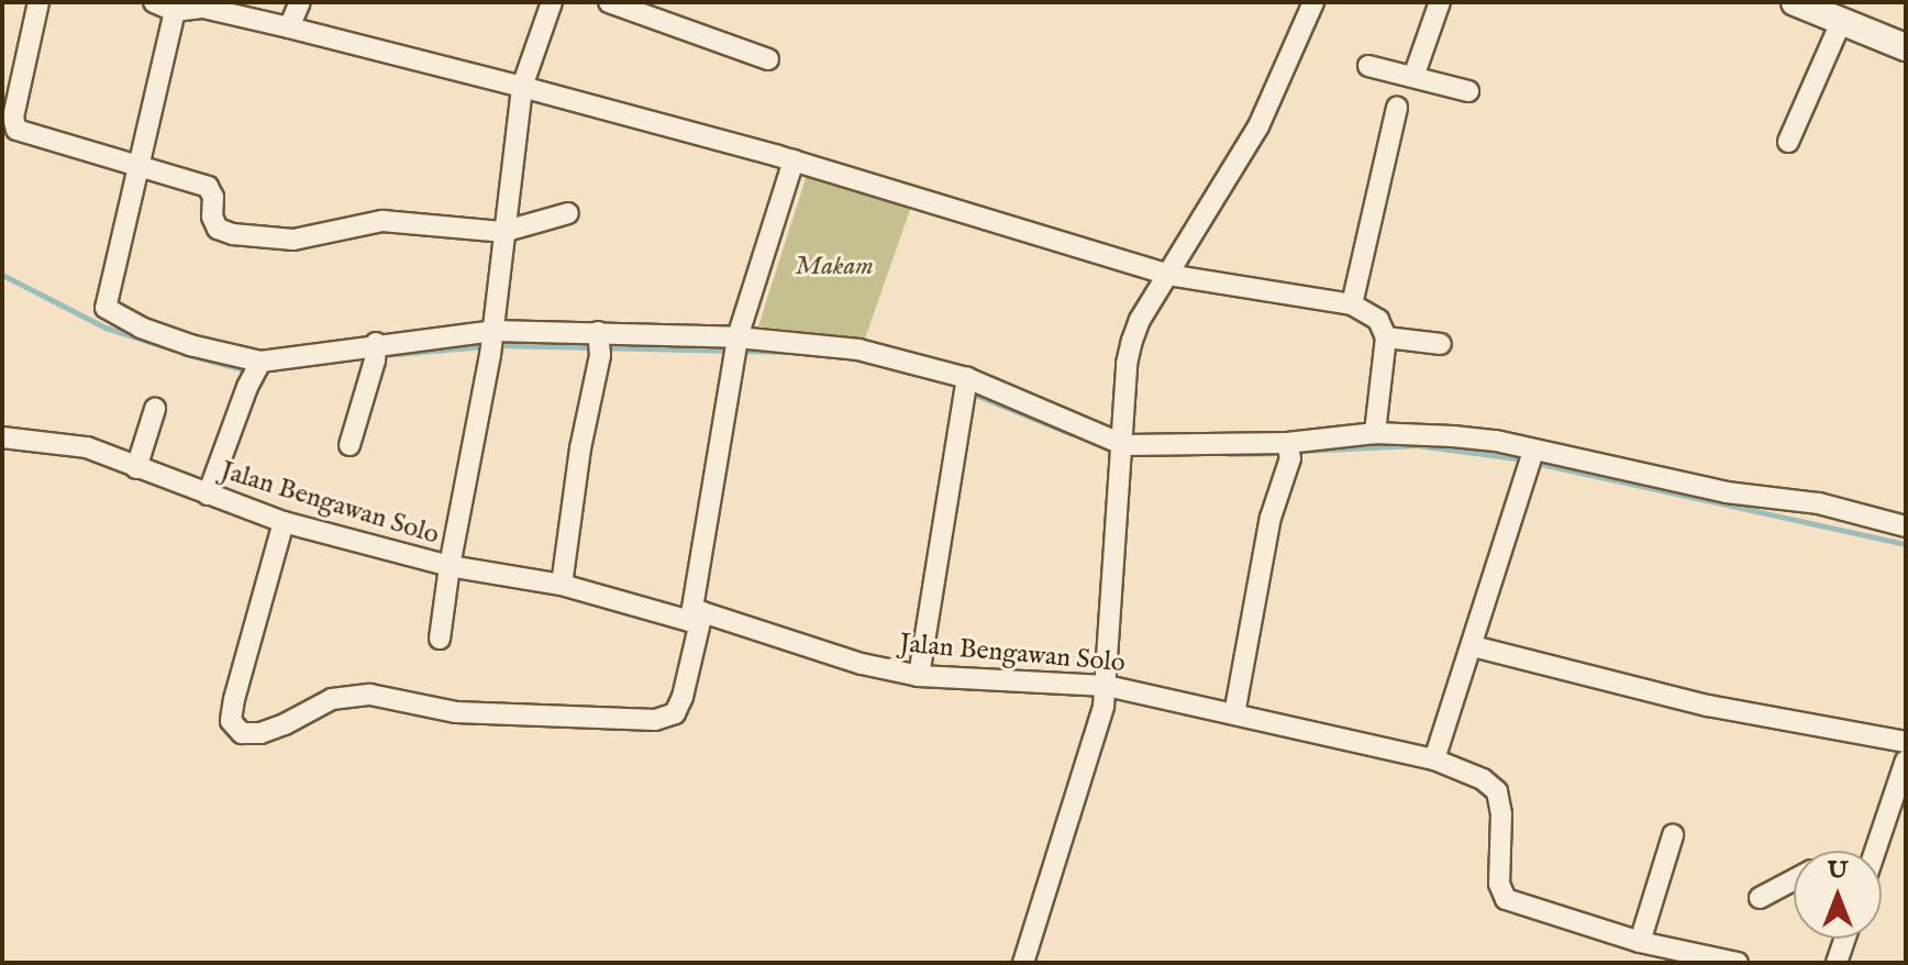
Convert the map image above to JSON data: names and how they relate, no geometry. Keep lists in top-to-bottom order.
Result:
{
  "streets": {
    "street": ["Jalan Bengawan Solo"]
  },
  "parks": ["Makam"],
  "north": "top"
}
